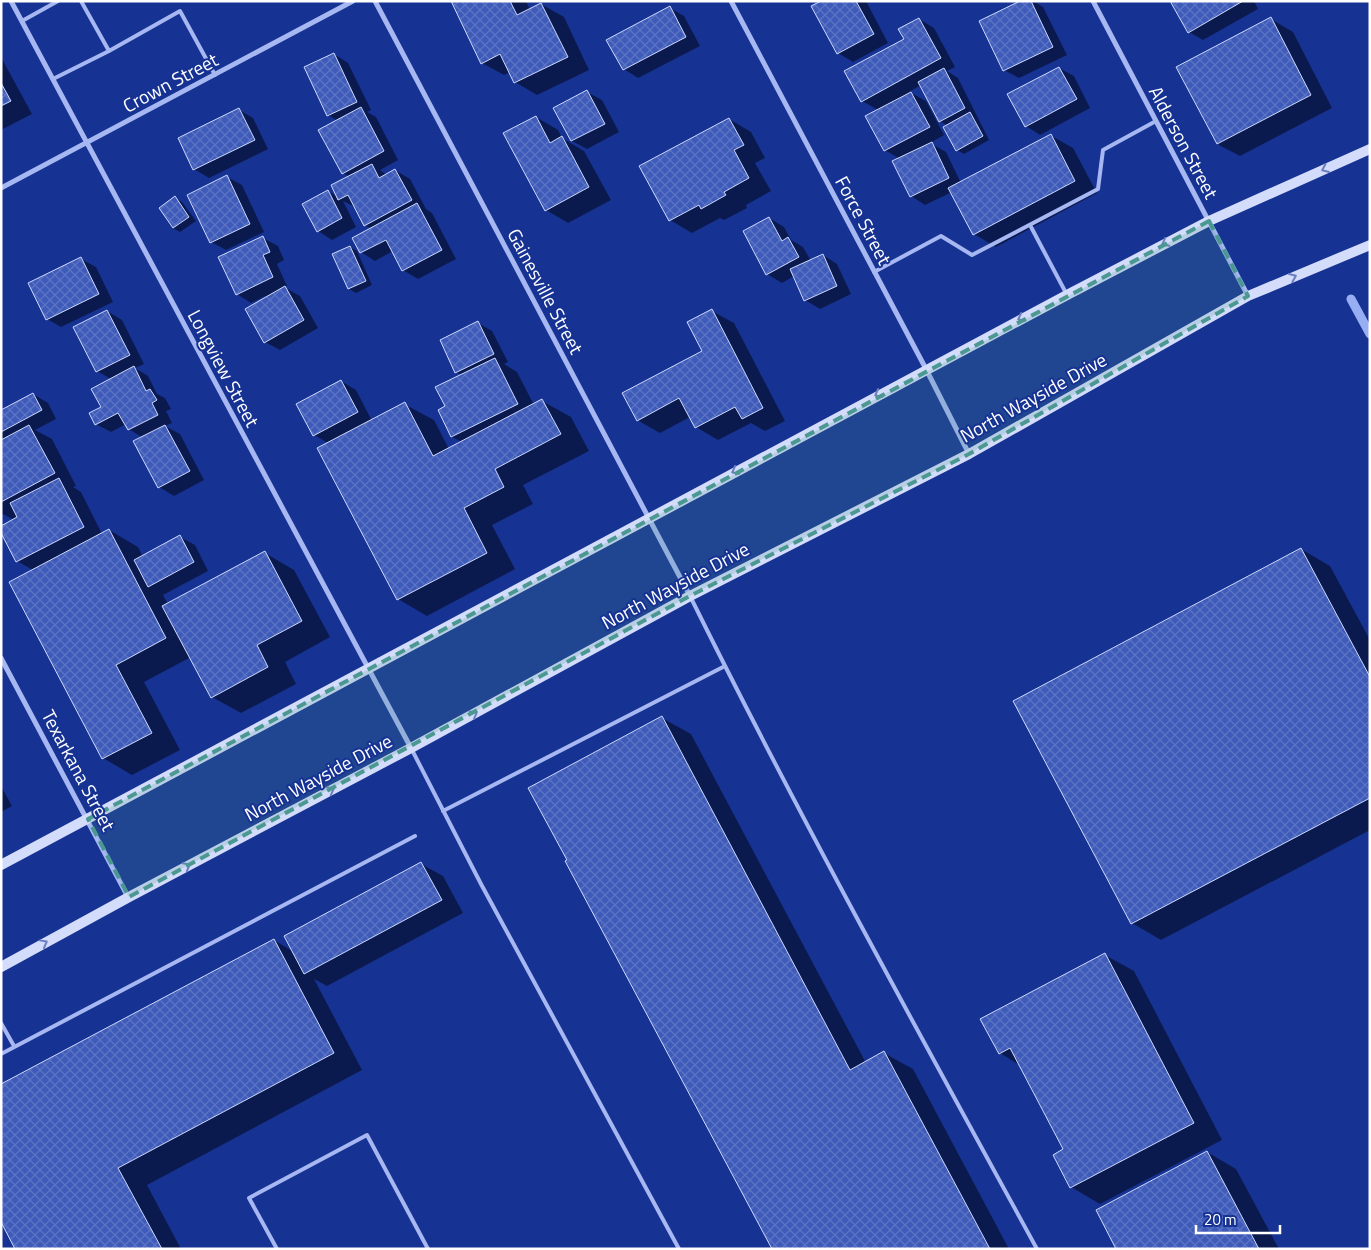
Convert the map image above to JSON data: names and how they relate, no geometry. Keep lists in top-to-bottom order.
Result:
{
  "streets": {
    "main road": ["North Wayside Drive"],
    "street": [
      "Crown Street",
      "Alderson Street",
      "Force Street",
      "Gainesville Street",
      "Longview Street",
      "Texarkana Street"
    ]
  },
  "crossings": [
    ["Crown Street", "Longview Street"],
    ["Alderson Street", "North Wayside Drive"],
    ["Force Street", "North Wayside Drive"],
    ["Gainesville Street", "North Wayside Drive"],
    ["Longview Street", "North Wayside Drive"],
    ["North Wayside Drive", "Texarkana Street"]
  ],
  "scale_bar": "20 m"
}
